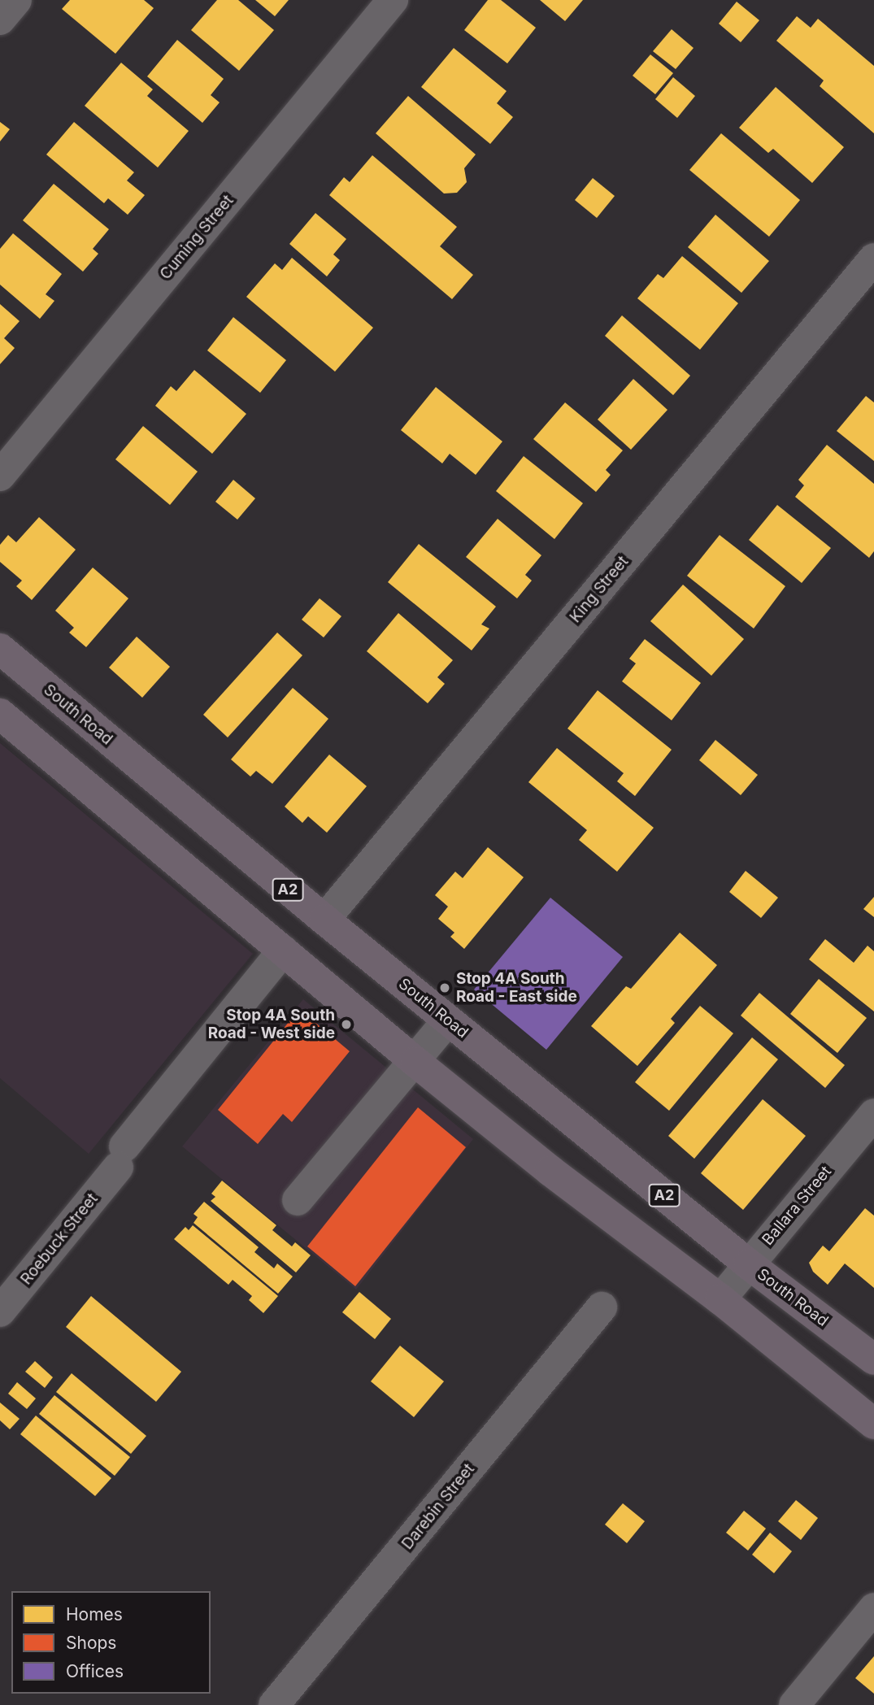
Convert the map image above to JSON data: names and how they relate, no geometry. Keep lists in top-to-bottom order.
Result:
{
  "streets": {
    "highway": ["South Road", "A2"],
    "street": [
      "Cuming Street",
      "King Street",
      "Ballara Street",
      "Roebuck Street",
      "Darebin Street"
    ]
  },
  "crossings": [
    ["King Street", "South Road"],
    ["South Road", "Ballara Street"]
  ],
  "places": ["Stop 4A South Road - East side", "Stop 4A South Road - West side"],
  "legend": ["Homes", "Shops", "Offices"]
}
